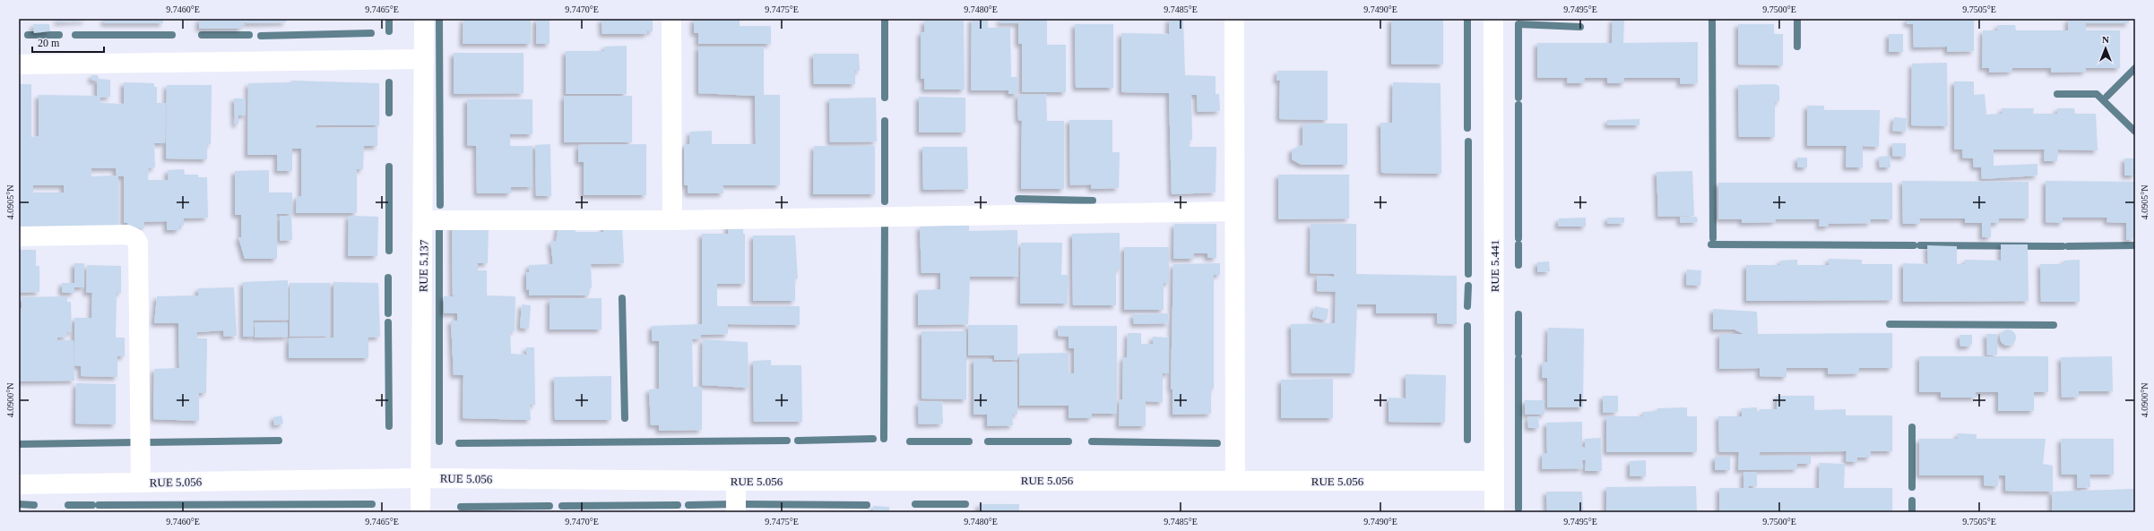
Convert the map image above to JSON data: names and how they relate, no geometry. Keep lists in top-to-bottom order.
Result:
{
  "streets": {
    "street": ["RUE 5.137", "RUE 5.441", "RUE 5.056"]
  },
  "crossings": [
    ["RUE 5.137", "RUE 5.056"],
    ["RUE 5.441", "RUE 5.056"]
  ],
  "scale_bar": "20 m",
  "north": "top",
  "coordinates": [
    "9.7460°E",
    "9.7465°E",
    "9.7470°E",
    "9.7475°E",
    "9.7480°E",
    "9.7485°E",
    "9.7490°E",
    "9.7495°E",
    "9.7500°E",
    "9.7505°E",
    "4.0905°N",
    "4.0900°N"
  ]
}
